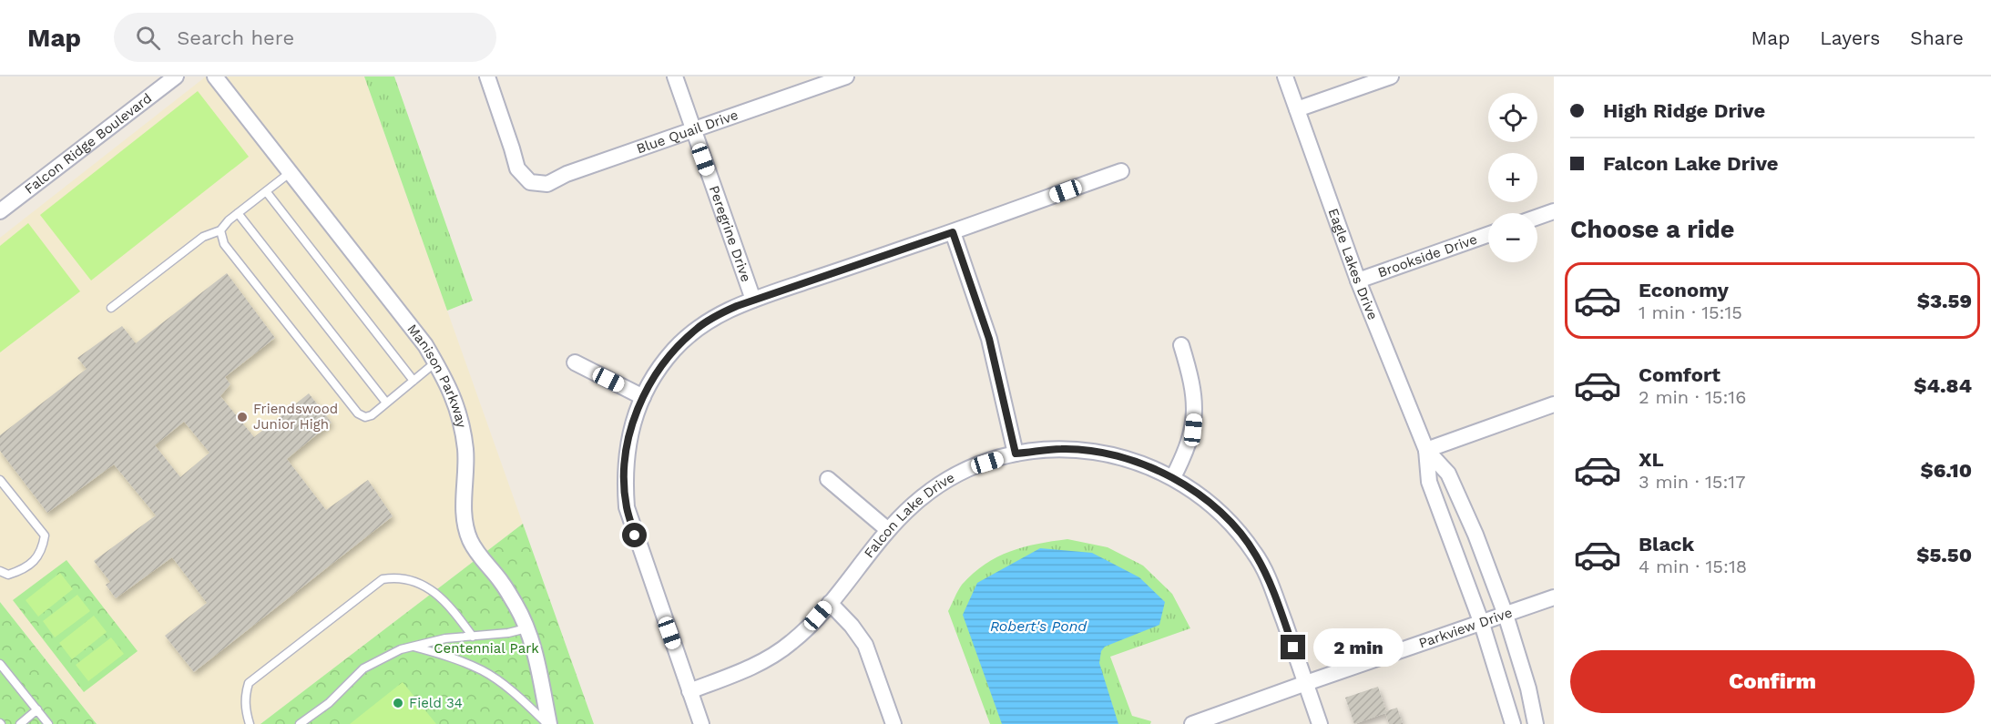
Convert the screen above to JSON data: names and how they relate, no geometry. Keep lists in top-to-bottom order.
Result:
{
  "streets": {
    "street": [
      "Blue Quail Drive",
      "Falcon Ridge Boulevard",
      "Peregrine Drive",
      "Brookside Drive",
      "Eagle Lakes Drive",
      "Manison Parkway",
      "Falcon Lake Drive",
      "Parkview Drive"
    ]
  },
  "crossings": [
    ["Blue Quail Drive", "Peregrine Drive"],
    ["Brookside Drive", "Eagle Lakes Drive"],
    ["Eagle Lakes Drive", "Parkview Drive"],
    ["Falcon Lake Drive", "Parkview Drive"]
  ],
  "water": ["Robert's Pond"],
  "parks": ["Centennial Park"],
  "places": ["Friendswood Junior High", "Field 34"],
  "page": {
    "header": "Map",
    "search": "Search here",
    "nav": ["Map", "Layers", "Share"],
    "banner": ["High Ridge Drive", "Falcon Lake Drive"],
    "map_buttons": ["+", "−"],
    "heading": "Choose a ride",
    "list": [
      {
        "name": "Economy",
        "note": "1 min · 15:15",
        "value": "$3.59"
      },
      {
        "name": "Comfort",
        "note": "2 min · 15:16",
        "value": "$4.84"
      },
      {
        "name": "XL",
        "note": "3 min · 15:17",
        "value": "$6.10"
      },
      {
        "name": "Black",
        "note": "4 min · 15:18",
        "value": "$5.50"
      }
    ],
    "bubble": "2 min",
    "buttons": "Confirm"
  }
}
